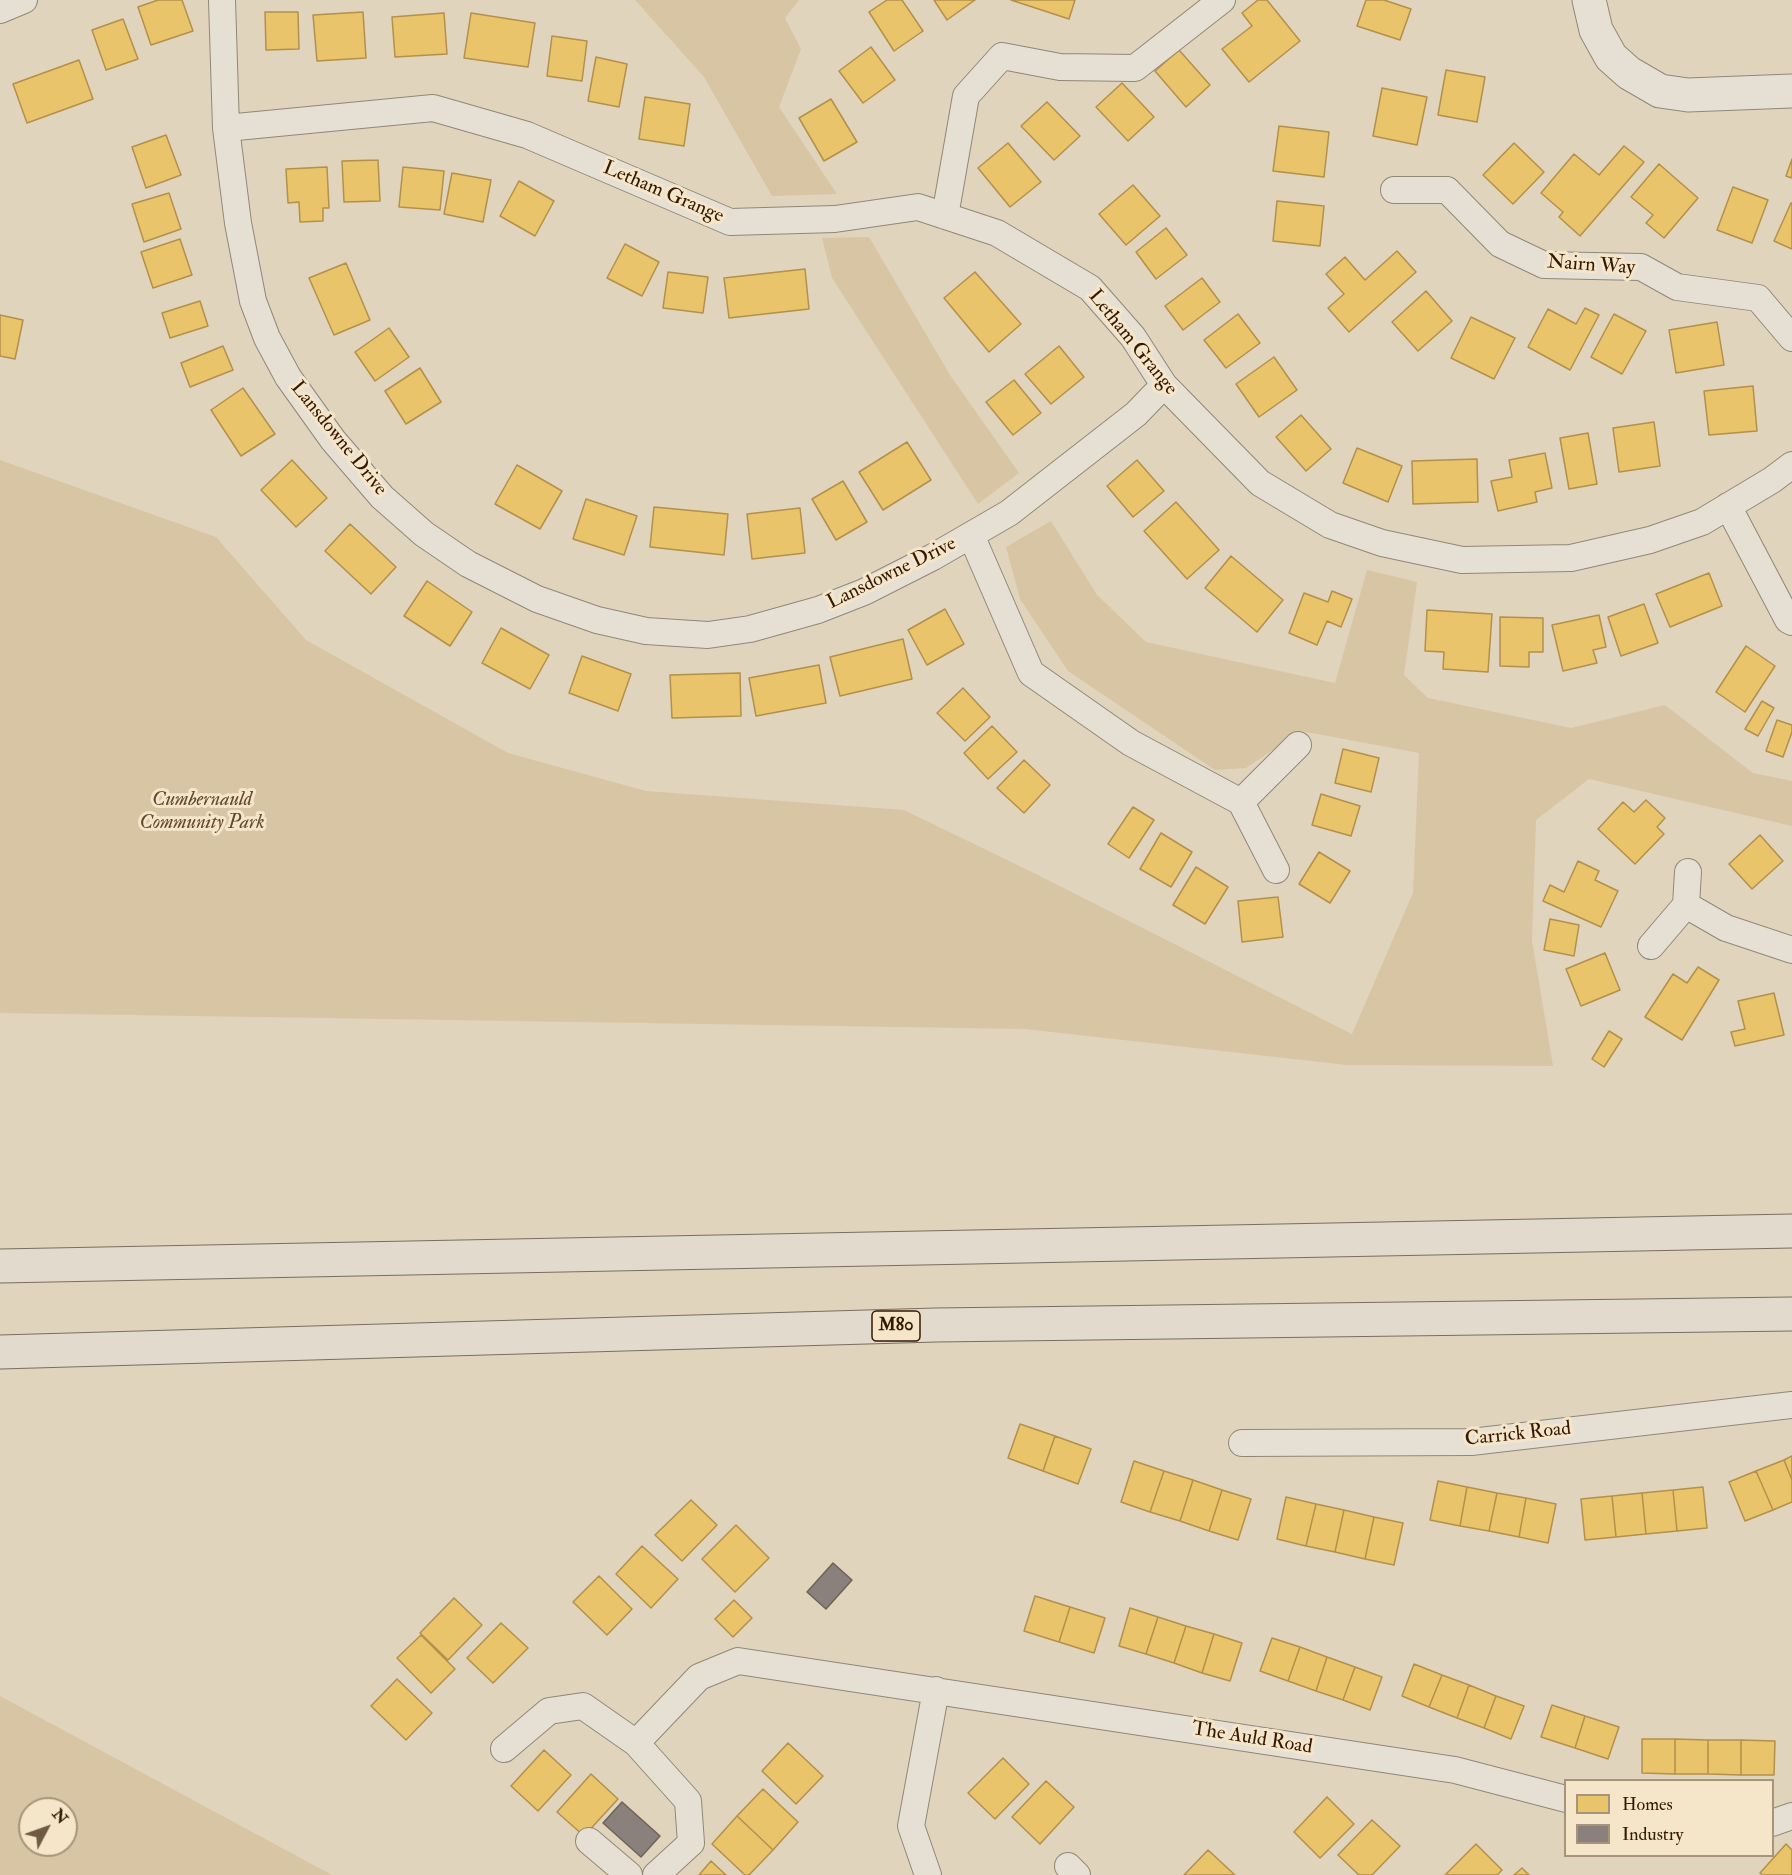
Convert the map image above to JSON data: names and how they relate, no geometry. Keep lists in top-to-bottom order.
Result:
{
  "streets": {
    "highway": ["M80"],
    "street": [
      "Letham Grange",
      "Nairn Way",
      "Lansdowne Drive",
      "Carrick Road",
      "The Auld Road"
    ]
  },
  "crossings": [
    ["Letham Grange", "Lansdowne Drive"]
  ],
  "parks": ["Cumbernauld Community Park"],
  "legend": ["Homes", "Industry"],
  "north": "top right"
}
